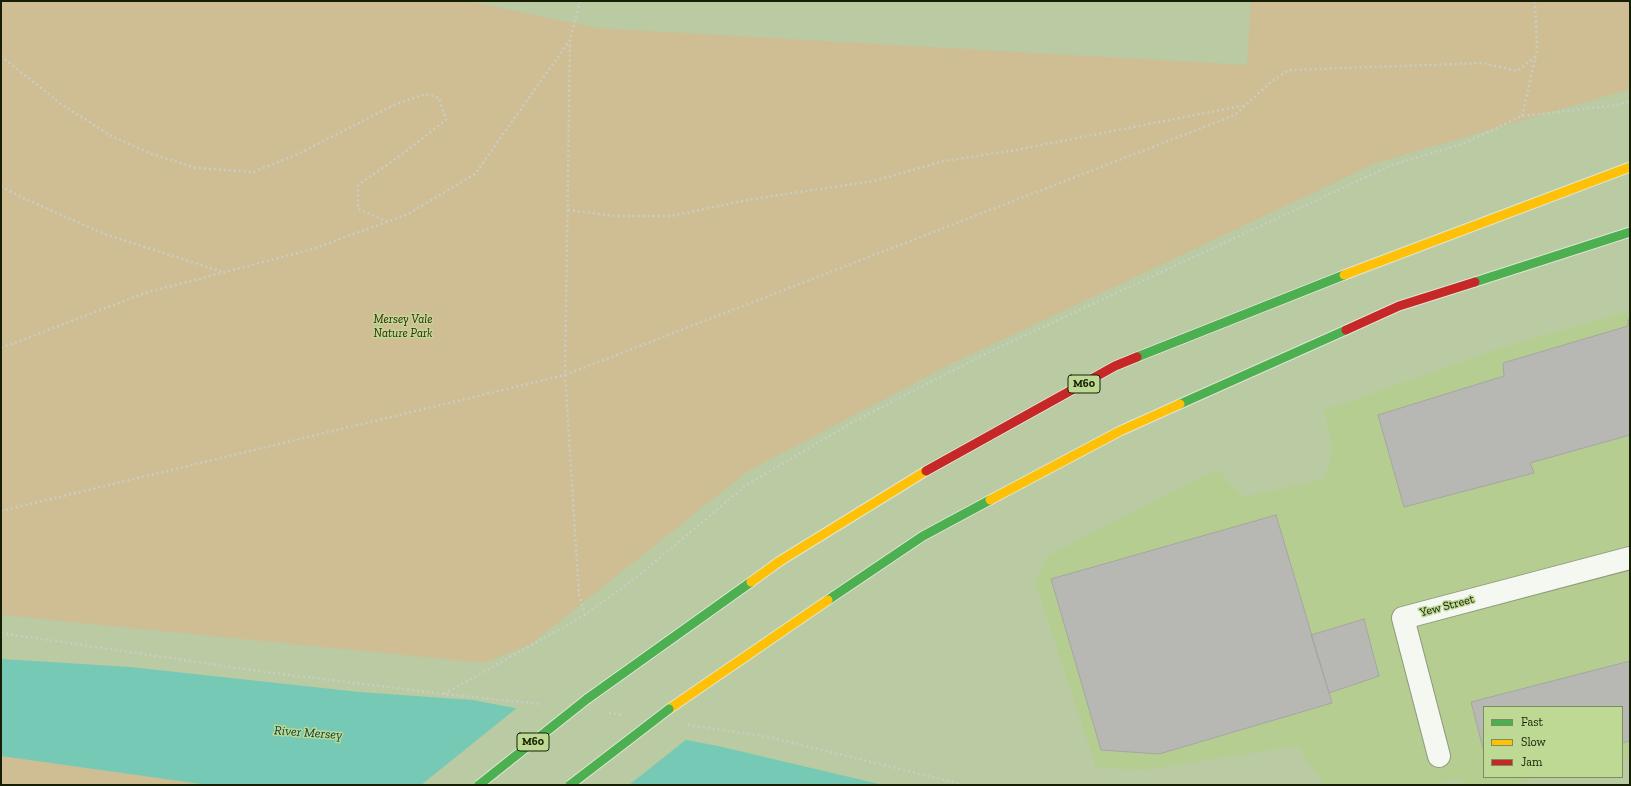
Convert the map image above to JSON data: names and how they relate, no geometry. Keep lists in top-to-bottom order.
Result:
{
  "streets": {
    "highway": ["M60"],
    "street": ["Yew Street"]
  },
  "water": ["River Mersey"],
  "parks": ["Mersey Vale Nature Park"],
  "legend": ["Fast", "Slow", "Jam"]
}
